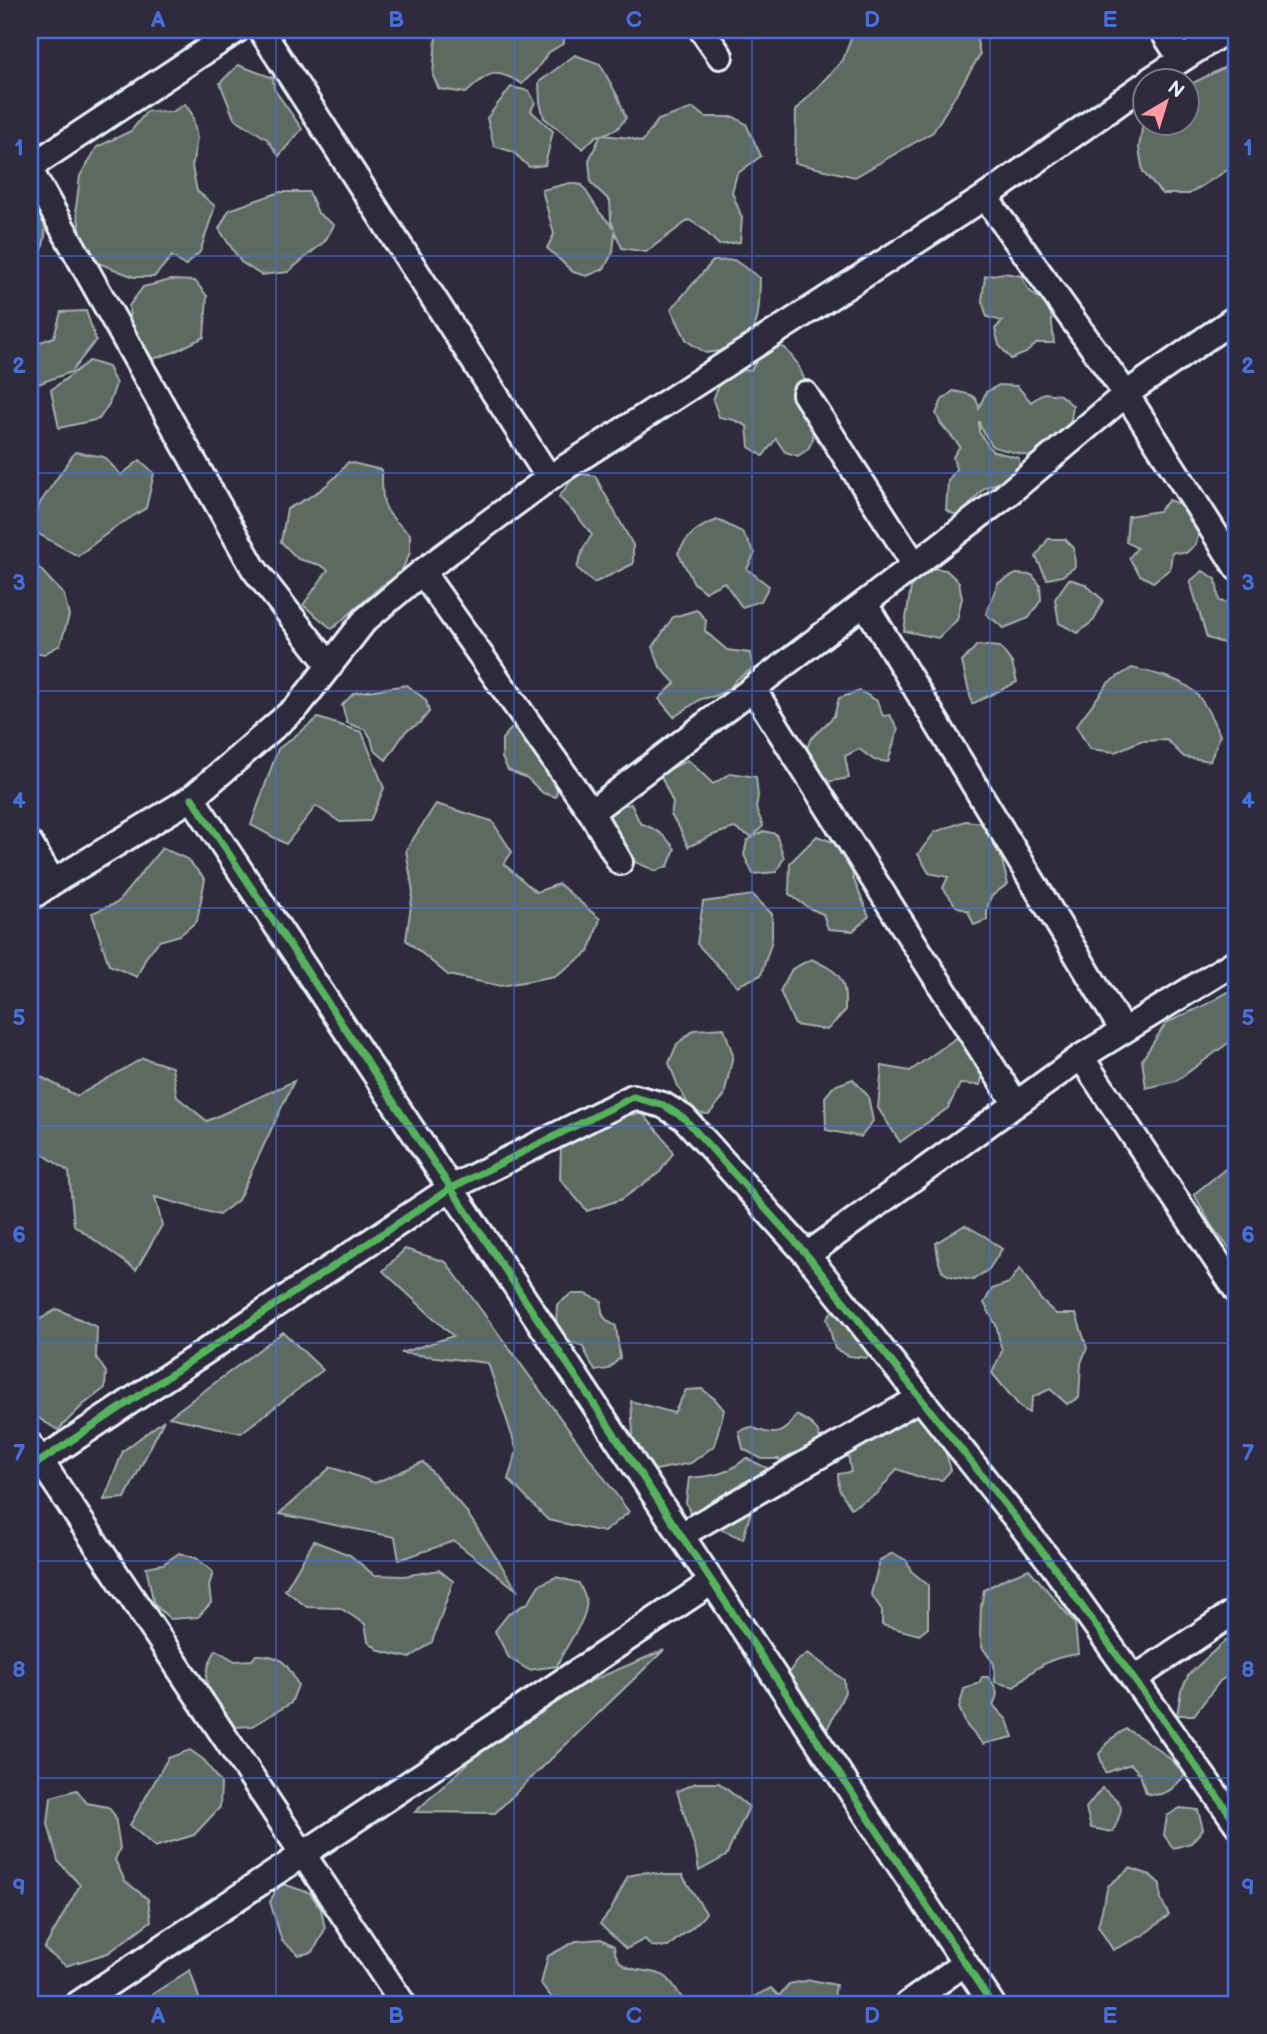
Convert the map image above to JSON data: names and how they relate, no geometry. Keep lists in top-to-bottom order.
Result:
{
  "north": "top right",
  "grid": {
    "columns": [
      "A",
      "B",
      "C",
      "D",
      "E"
    ],
    "rows": [
      "1",
      "2",
      "3",
      "4",
      "5",
      "6",
      "7",
      "8",
      "9"
    ]
  }
}
